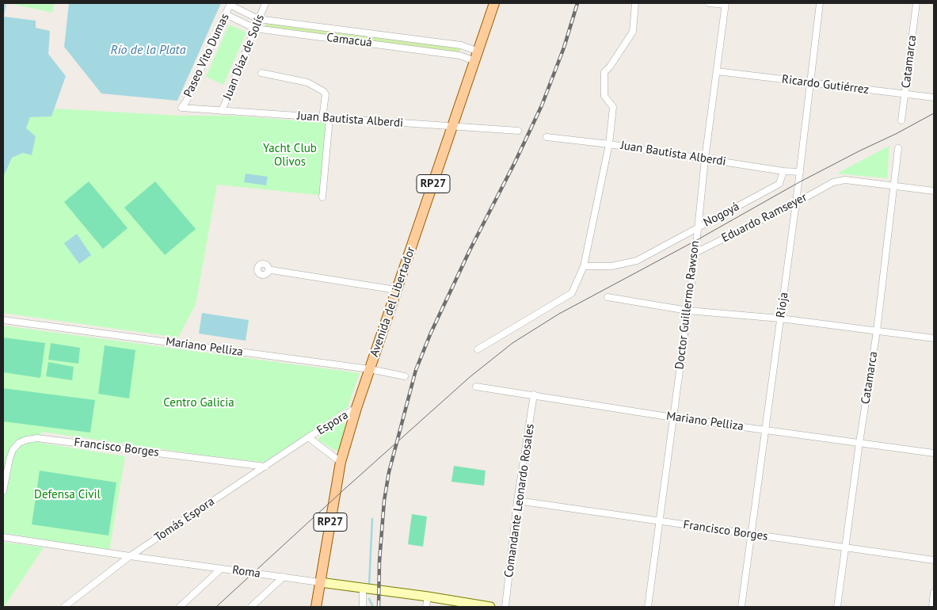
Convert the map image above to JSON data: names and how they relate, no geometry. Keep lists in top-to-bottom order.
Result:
{
  "streets": {
    "main road": ["RP27", "Avenida del Libertador"],
    "street": [
      "Camacuá",
      "Paseo Vito Dumas",
      "Juan Díaz de Solís",
      "Catamarca",
      "Ricardo Gutiérrez",
      "Juan Bautista Alberdi",
      "Nogoyá",
      "Eduardo Ramseyer",
      "Doctor Guillermo Rawson",
      "Rioja",
      "Mariano Pelliza",
      "Espora",
      "Francisco Borges",
      "Comandante Leonardo Rosales",
      "Tomás Espora",
      "Roma"
    ]
  },
  "crossings": [
    ["Camacuá", "Paseo Vito Dumas"],
    ["Camacuá", "Juan Díaz de Solís"],
    ["Camacuá", "Avenida del Libertador"],
    ["Paseo Vito Dumas", "Juan Bautista Alberdi"],
    ["Juan Díaz de Solís", "Juan Bautista Alberdi"],
    ["Catamarca", "Ricardo Gutiérrez"],
    ["Catamarca", "Eduardo Ramseyer"],
    ["Catamarca", "Mariano Pelliza"],
    ["Catamarca", "Francisco Borges"],
    ["Ricardo Gutiérrez", "Doctor Guillermo Rawson"],
    ["Ricardo Gutiérrez", "Rioja"],
    ["Juan Bautista Alberdi", "Nogoyá"],
    ["Juan Bautista Alberdi", "Avenida del Libertador"],
    ["Juan Bautista Alberdi", "Doctor Guillermo Rawson"],
    ["Juan Bautista Alberdi", "Rioja"],
    ["Nogoyá", "Doctor Guillermo Rawson"],
    ["Eduardo Ramseyer", "Doctor Guillermo Rawson"],
    ["Eduardo Ramseyer", "Rioja"],
    ["Avenida del Libertador", "Mariano Pelliza"],
    ["Avenida del Libertador", "Espora"],
    ["Avenida del Libertador", "Roma"],
    ["Doctor Guillermo Rawson", "Mariano Pelliza"],
    ["Doctor Guillermo Rawson", "Francisco Borges"],
    ["Rioja", "Mariano Pelliza"],
    ["Rioja", "Francisco Borges"],
    ["Mariano Pelliza", "Comandante Leonardo Rosales"],
    ["Espora", "Tomás Espora"],
    ["Francisco Borges", "Comandante Leonardo Rosales"],
    ["Francisco Borges", "Tomás Espora"],
    ["Tomás Espora", "Roma"]
  ],
  "water": ["Río de la Plata"],
  "parks": ["Yacht Club Olivos", "Centro Galicia", "Defensa Civil"]
}
